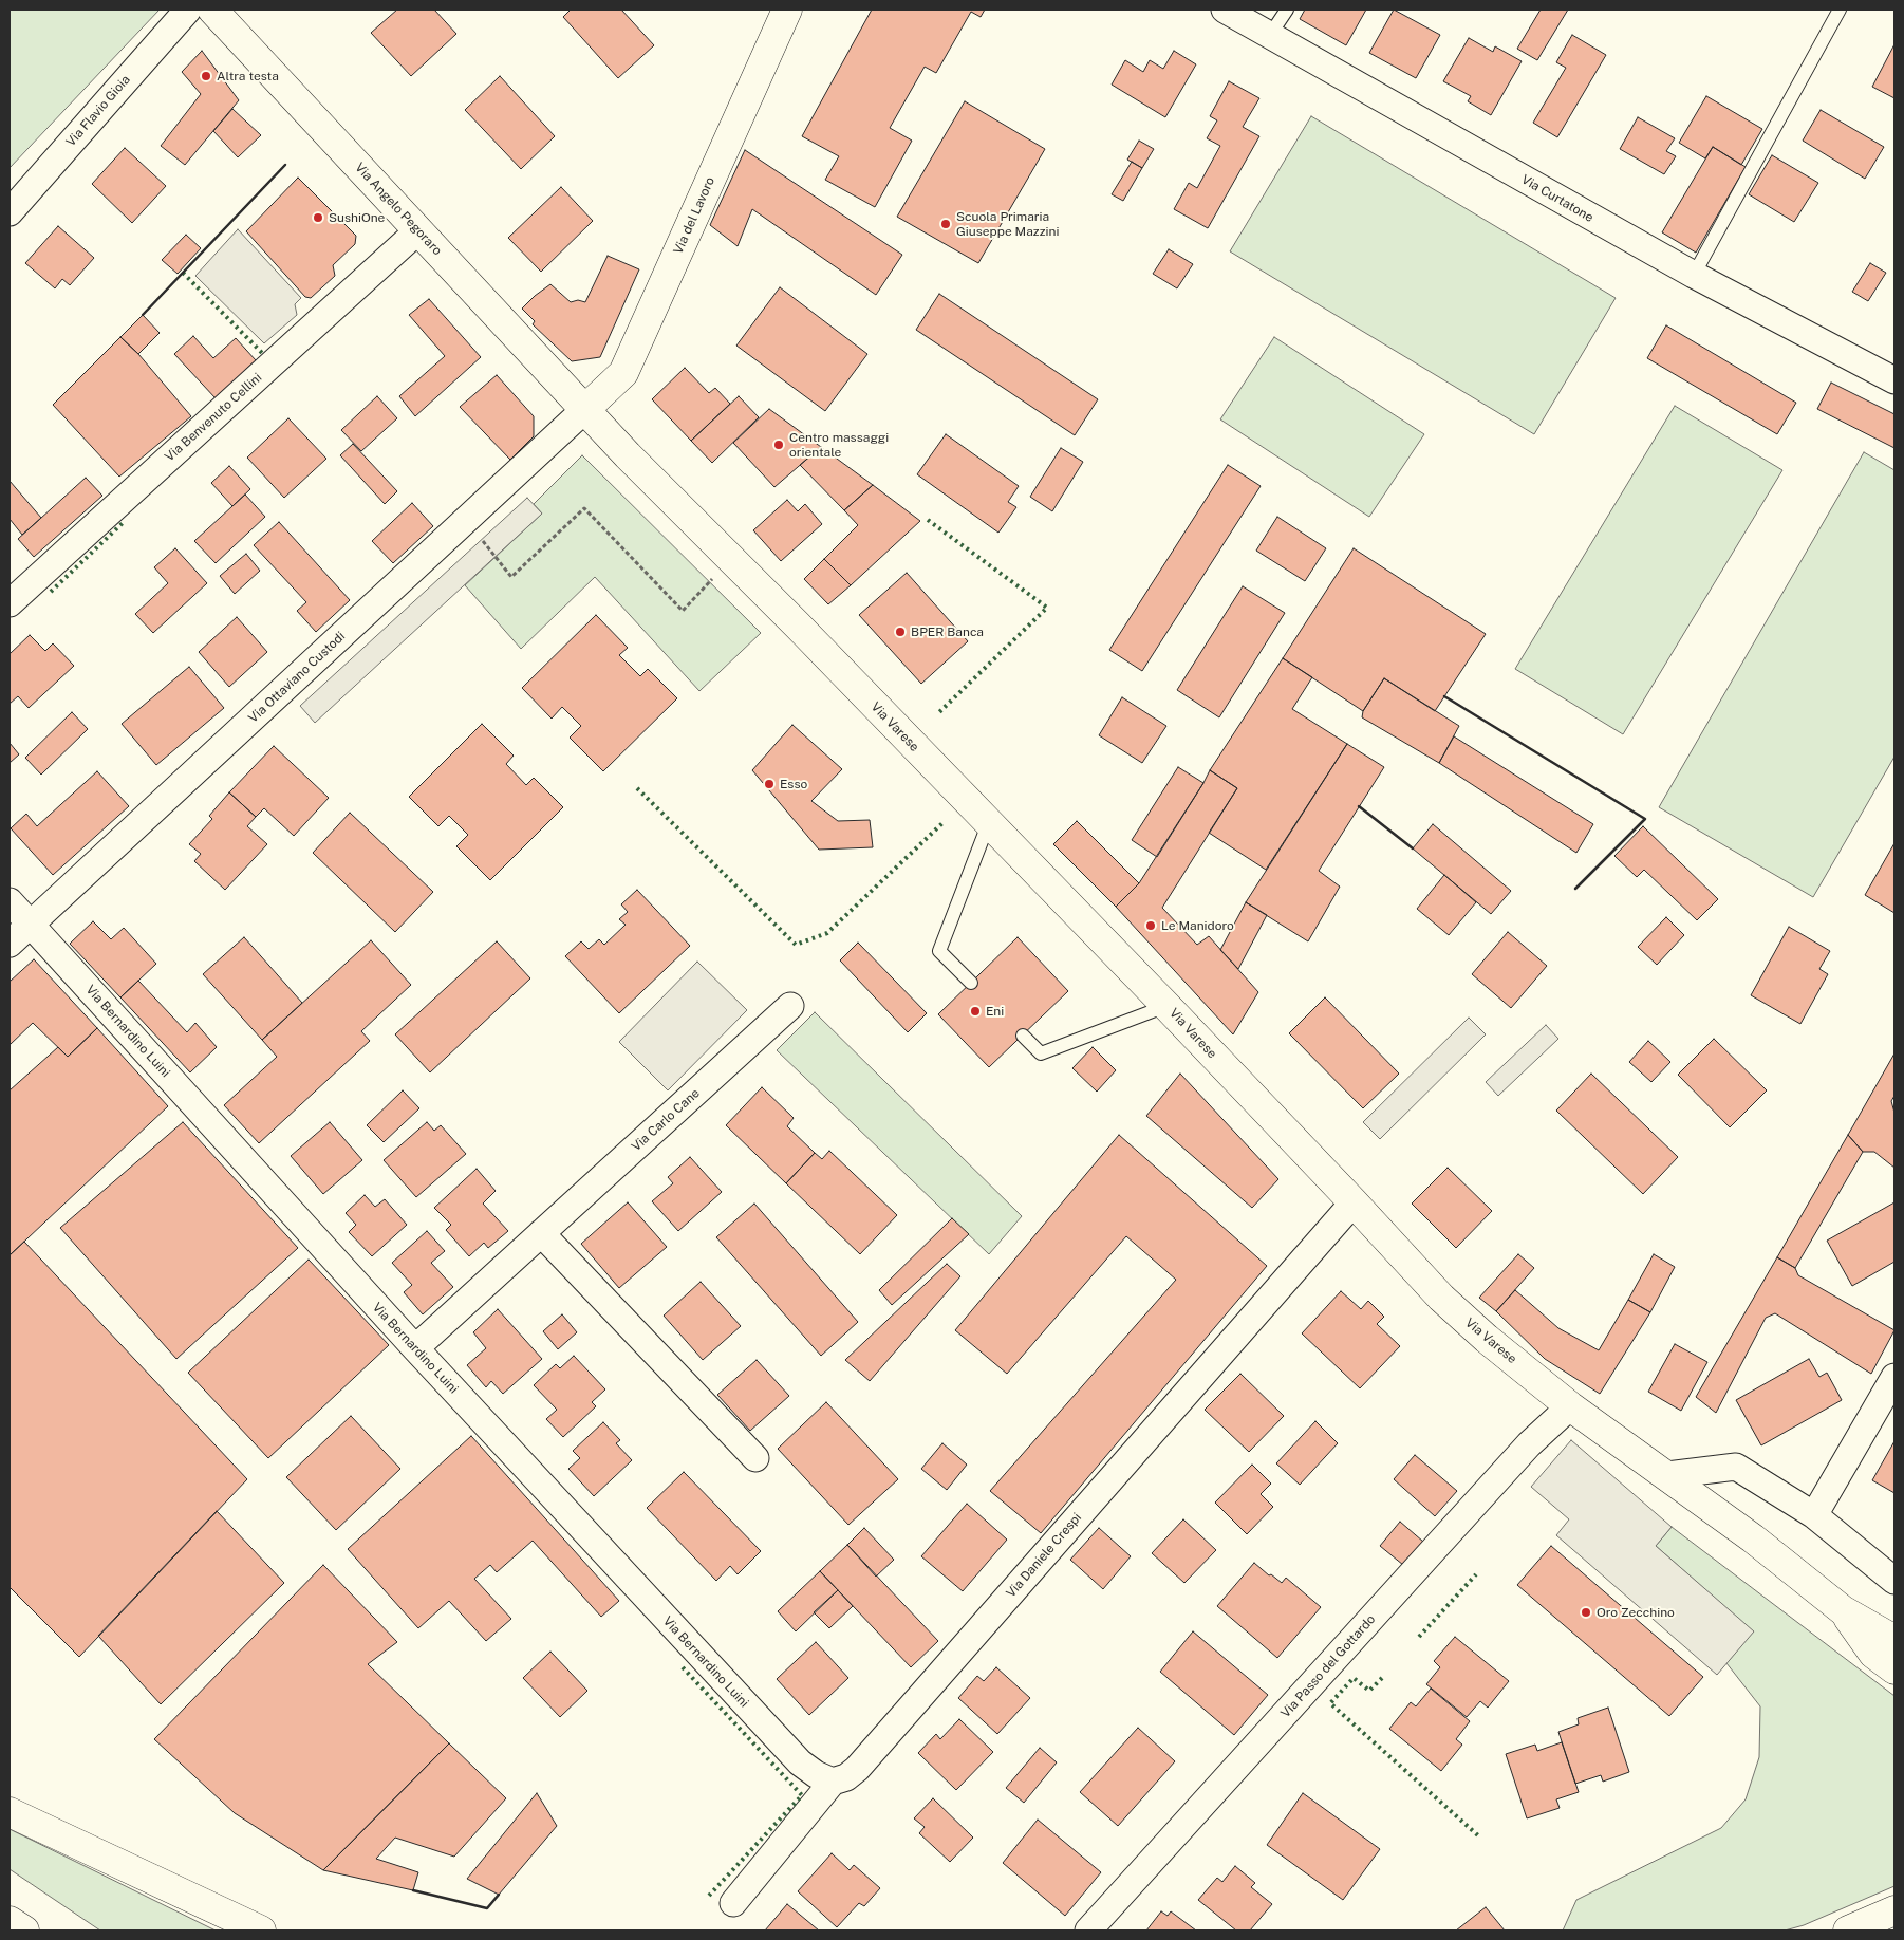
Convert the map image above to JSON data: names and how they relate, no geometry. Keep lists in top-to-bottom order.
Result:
{
  "streets": {
    "main road": ["Via Angelo Pegoraro", "Via del Lavoro", "Via Varese"],
    "street": [
      "Via Flavio Gioia",
      "Via Curtatone",
      "Via Benvenuto Cellini",
      "Via Ottaviano Custodi",
      "Via Bernardino Luini",
      "Via Carlo Cane",
      "Via Daniele Crespi",
      "Via Passo del Gottardo"
    ]
  },
  "crossings": [
    ["Via Angelo Pegoraro", "Via del Lavoro"],
    ["Via Angelo Pegoraro", "Via Benvenuto Cellini"],
    ["Via Angelo Pegoraro", "Via Ottaviano Custodi"],
    ["Via Angelo Pegoraro", "Via Varese"],
    ["Via del Lavoro", "Via Ottaviano Custodi"],
    ["Via del Lavoro", "Via Varese"],
    ["Via Ottaviano Custodi", "Via Varese"],
    ["Via Ottaviano Custodi", "Via Bernardino Luini"],
    ["Via Varese", "Via Daniele Crespi"],
    ["Via Varese", "Via Passo del Gottardo"],
    ["Via Bernardino Luini", "Via Carlo Cane"],
    ["Via Bernardino Luini", "Via Daniele Crespi"]
  ],
  "places": [
    "Altra testa",
    "SushiOne",
    "Scuola Primaria Giuseppe Mazzini",
    "Centro massaggi orientale",
    "BPER Banca",
    "Esso",
    "Le Manidoro",
    "Eni",
    "Oro Zecchino"
  ]
}
